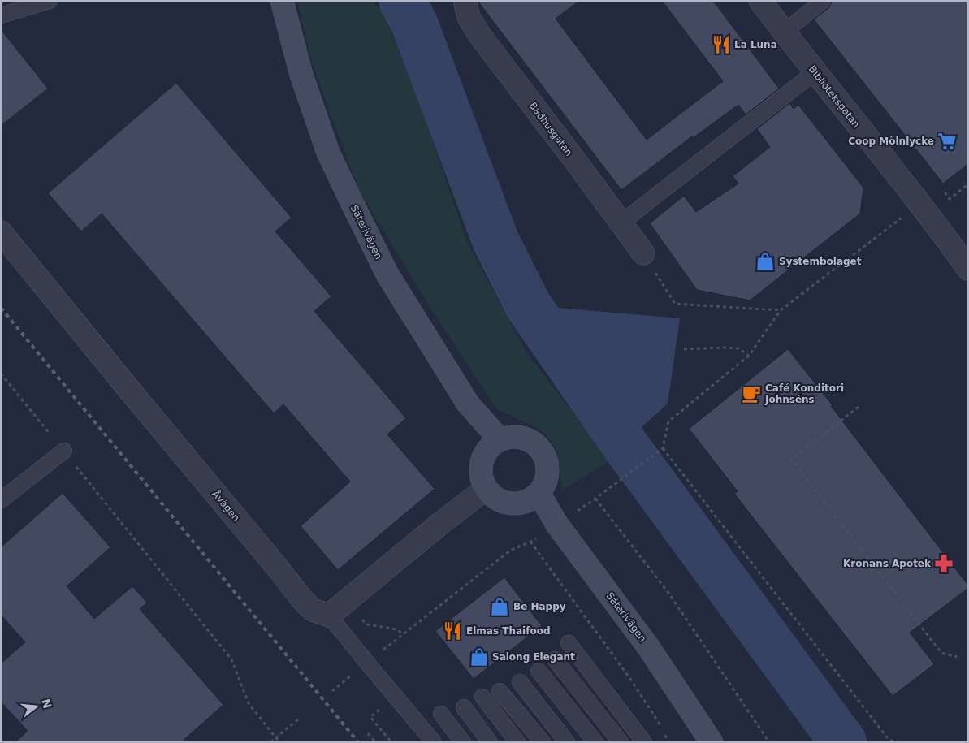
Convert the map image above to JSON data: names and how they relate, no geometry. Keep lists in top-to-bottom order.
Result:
{
  "streets": {
    "street": [
      "Biblioteksgatan",
      "Badhusgatan",
      "Säterivägen",
      "Åvägen"
    ]
  },
  "places": {
    "restaurant": ["La Luna", "Elmas Thaifood"],
    "supermarket": ["Coop Mölnlycke"],
    "shop": ["Systembolaget", "Be Happy", "Salong Elegant"],
    "cafe": ["Café Konditori Johnséns"],
    "pharmacy": ["Kronans Apotek"]
  },
  "north": "right"
}
